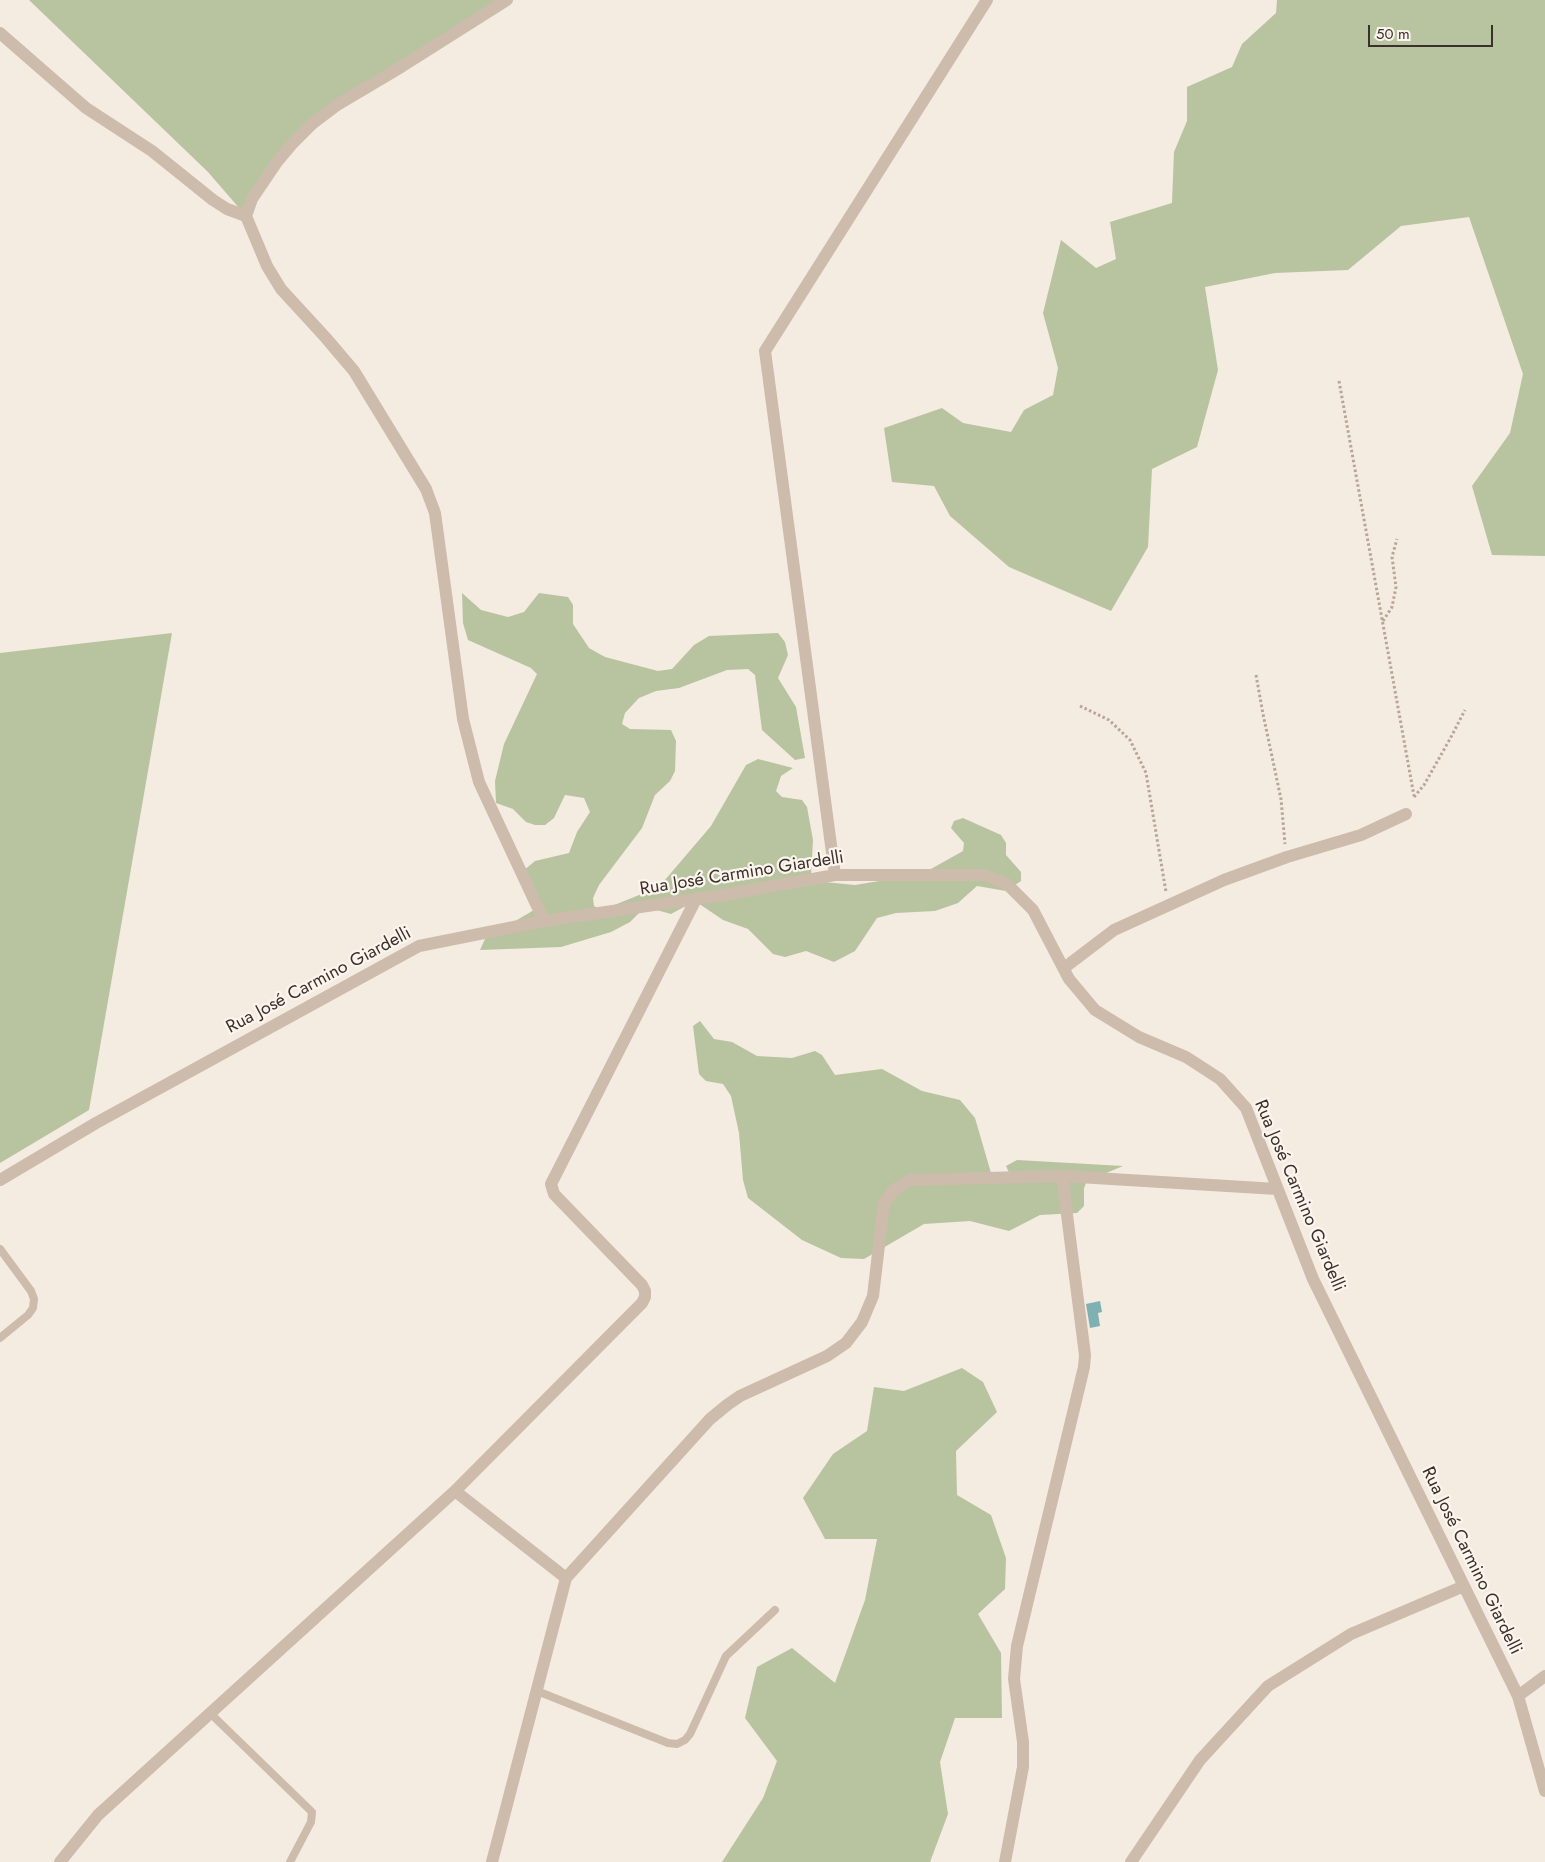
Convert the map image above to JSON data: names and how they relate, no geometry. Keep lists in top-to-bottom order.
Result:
{
  "streets": {
    "street": ["Rua José Carmino Giardelli"]
  },
  "scale_bar": "50 m"
}
